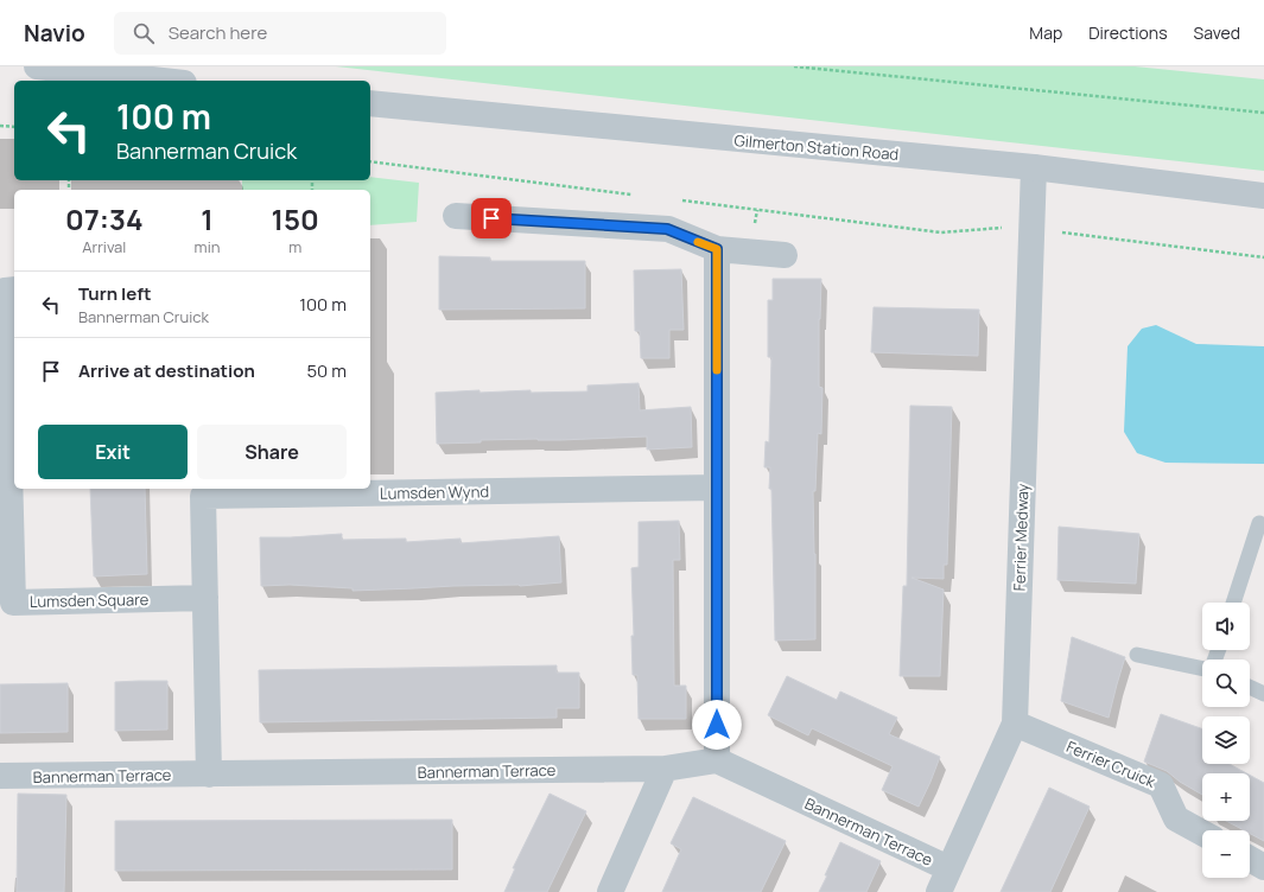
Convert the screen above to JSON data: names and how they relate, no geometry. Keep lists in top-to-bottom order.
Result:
{
  "streets": {
    "street": [
      "Gilmerton Station Road",
      "Lumsden Wynd",
      "Ferrier Medway",
      "Lumsden Square",
      "Ferrier Cruick",
      "Bannerman Terrace"
    ]
  },
  "crossings": [
    ["Gilmerton Station Road", "Ferrier Medway"],
    ["Lumsden Wynd", "Lumsden Square"],
    ["Lumsden Wynd", "Bannerman Terrace"],
    ["Ferrier Medway", "Ferrier Cruick"],
    ["Ferrier Medway", "Bannerman Terrace"]
  ],
  "page": {
    "header": "Navio",
    "search": "Search here",
    "nav": ["Map", "Directions", "Saved"],
    "turn": ["100 m", "Bannerman Cruick"],
    "eta": [
      "07:34",
      "Arrival",
      "1",
      "min",
      "150",
      "m"
    ],
    "list": [
      {
        "name": "Turn left",
        "note": "Bannerman Cruick",
        "value": "100 m"
      },
      {
        "name": "Arrive at destination",
        "value": "50 m"
      }
    ],
    "buttons": ["Exit", "Share"],
    "map_buttons": ["+", "−"]
  }
}
